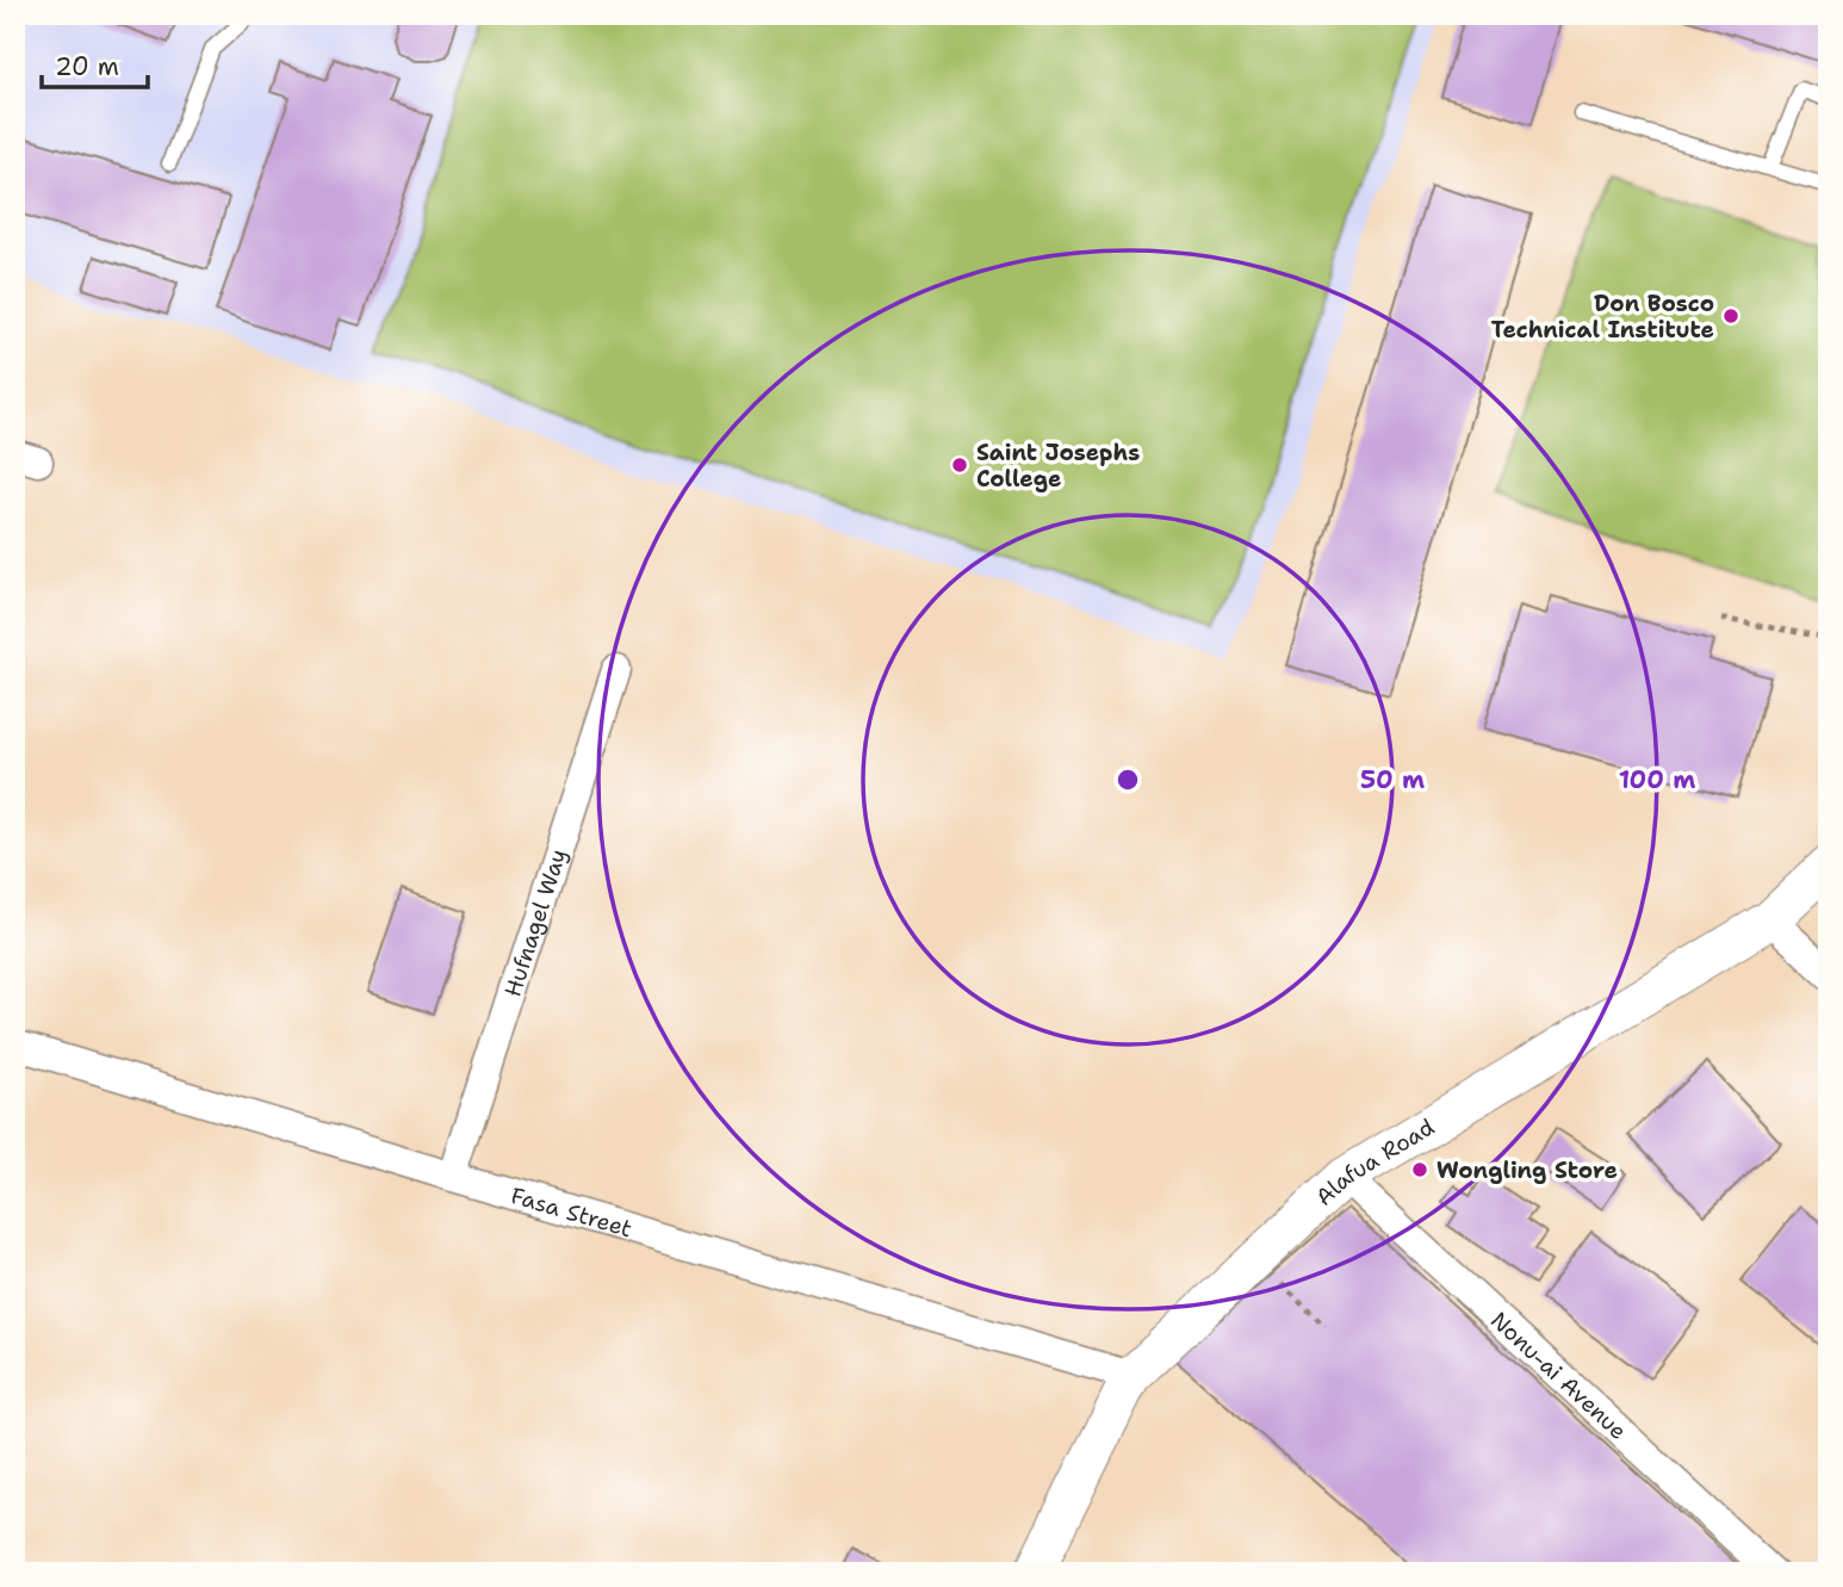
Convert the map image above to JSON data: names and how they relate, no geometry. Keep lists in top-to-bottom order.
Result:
{
  "streets": {
    "street": [
      "Hufnagel Way",
      "Alafua Road",
      "Fasa Street",
      "Nonu-ai Avenue"
    ]
  },
  "crossings": [
    ["Hufnagel Way", "Fasa Street"],
    ["Alafua Road", "Fasa Street"],
    ["Alafua Road", "Nonu-ai Avenue"]
  ],
  "places": ["Don Bosco Technical Institute", "Saint Josephs College", "Wongling Store"],
  "scale_bar": "20 m",
  "rings": ["50 m", "100 m"]
}
